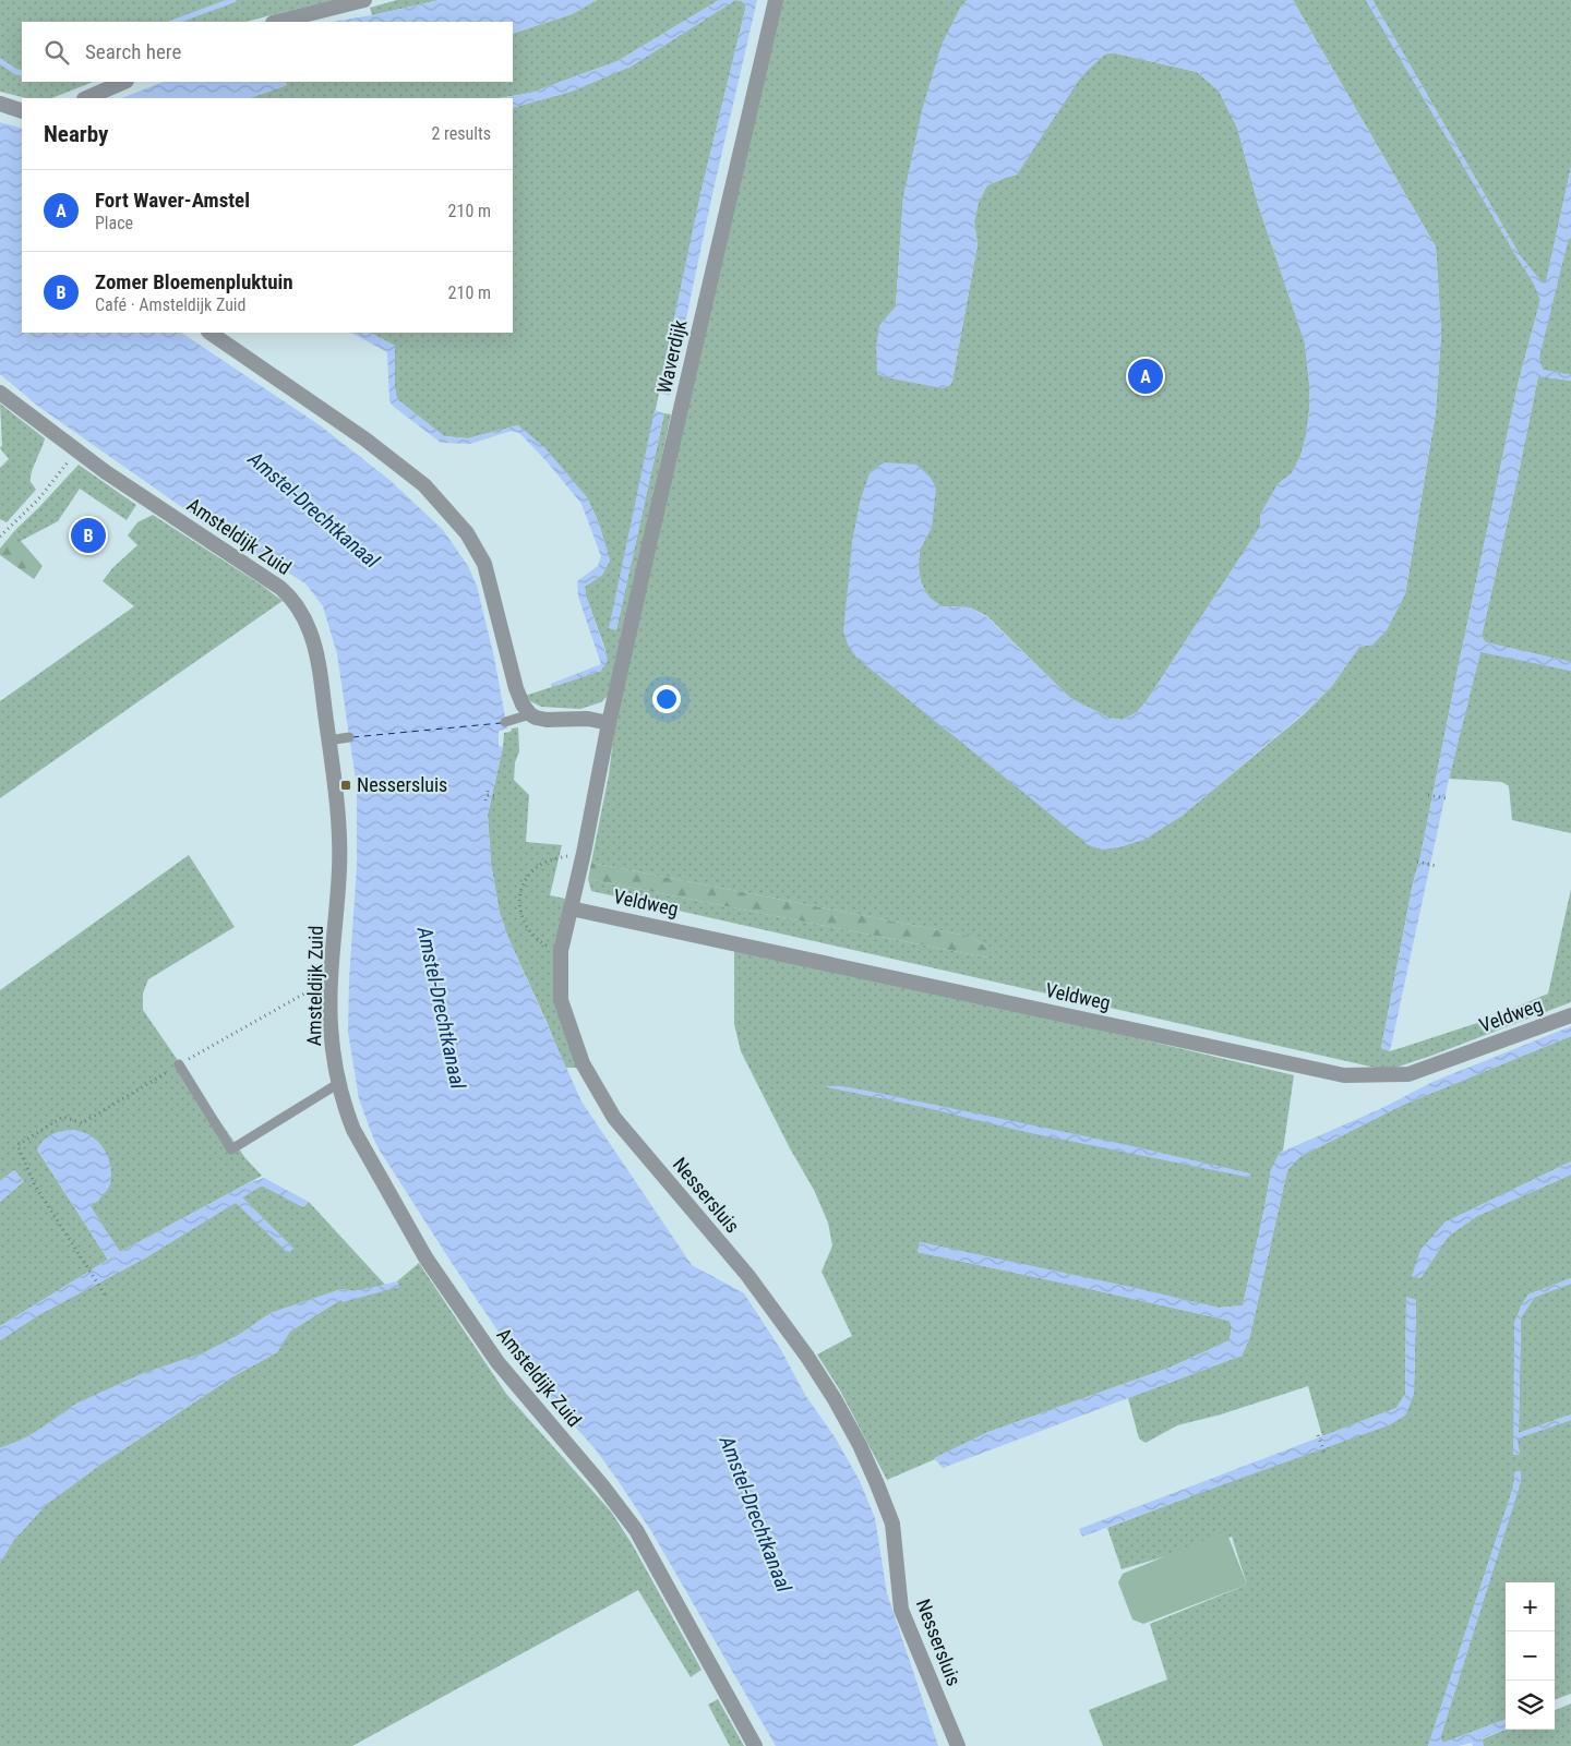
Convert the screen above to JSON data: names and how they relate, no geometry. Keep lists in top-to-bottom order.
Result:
{
  "streets": {
    "street": [
      "Waverdijk",
      "Amsteldijk Zuid",
      "Veldweg",
      "Nessersluis"
    ]
  },
  "crossings": [
    ["Waverdijk", "Nessersluis"],
    ["Veldweg", "Nessersluis"]
  ],
  "water": ["Amstel-Drechtkanaal"],
  "places": {
    "transit": ["Nessersluis"]
  },
  "page": {
    "search": "Search here",
    "heading": ["Nearby", "2 results"],
    "list": [
      {
        "mark": "A",
        "name": "Fort Waver-Amstel",
        "note": "Place",
        "value": "210 m"
      },
      {
        "mark": "B",
        "name": "Zomer Bloemenpluktuin",
        "note": "Café · Amsteldijk Zuid",
        "value": "210 m"
      }
    ],
    "pins": ["A", "B"],
    "map_buttons": ["+", "−"]
  }
}
